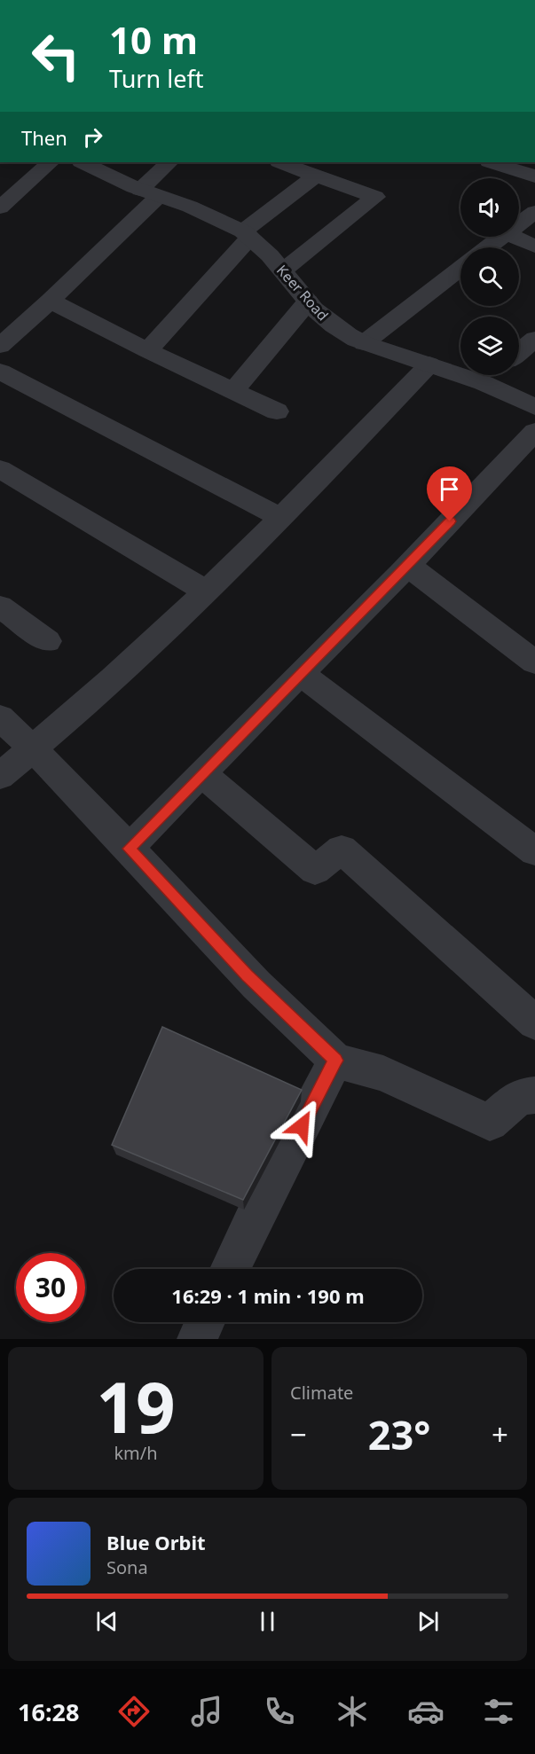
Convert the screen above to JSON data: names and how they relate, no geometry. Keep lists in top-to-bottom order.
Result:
{
  "streets": {
    "street": ["Keer Road"]
  },
  "page": {
    "turn": ["10 m", "Turn left"],
    "then": "Then",
    "limit": "30",
    "trip": "16:29 · 1 min · 190 m",
    "tile": [
      ["19", "km/h"],
      "Climate"
    ],
    "heat": ["−", "23°", "+"],
    "song": ["Blue Orbit", "Sona"],
    "tabs": "16:28"
  }
}
